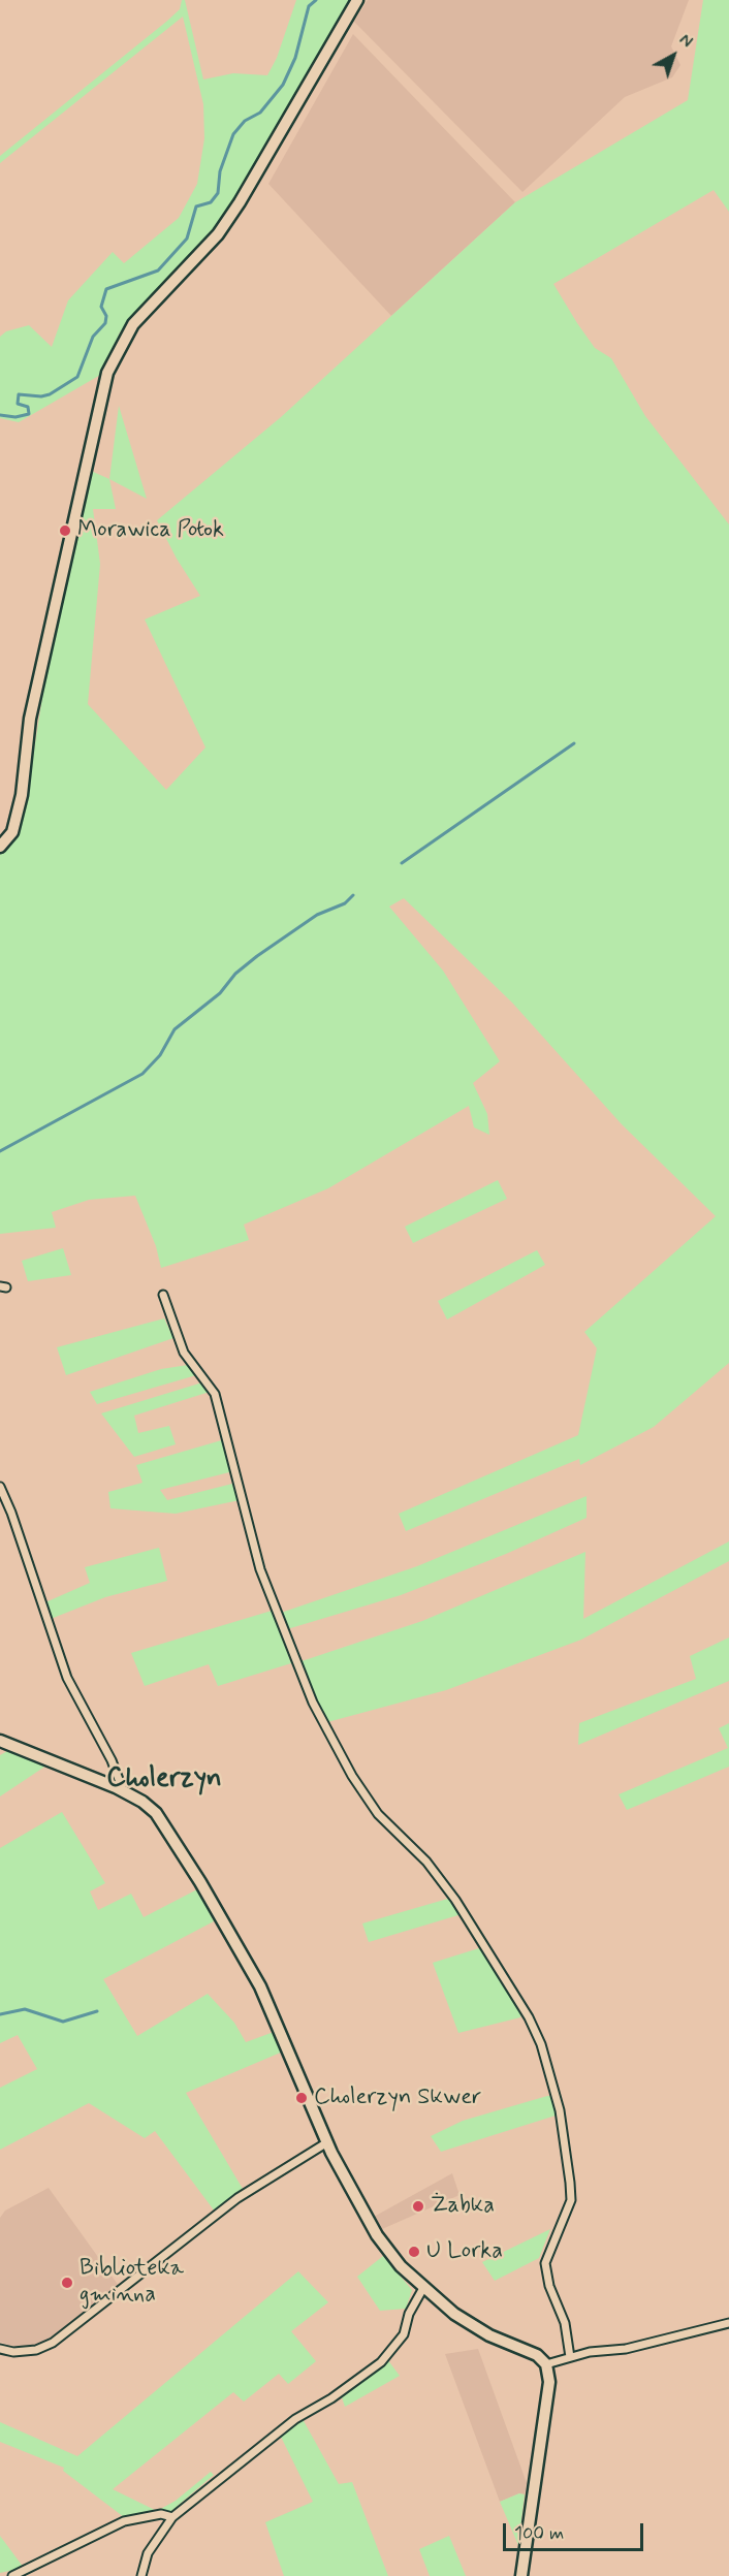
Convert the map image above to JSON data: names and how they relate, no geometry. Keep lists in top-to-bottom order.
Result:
{
  "districts": ["Cholerzyn"],
  "places": [
    "Morawica Potok",
    "Cholerzyn Skwer",
    "Żabka",
    "U Lorka",
    "Biblioteka gminna"
  ],
  "scale_bar": "100 m",
  "north": "top right"
}
